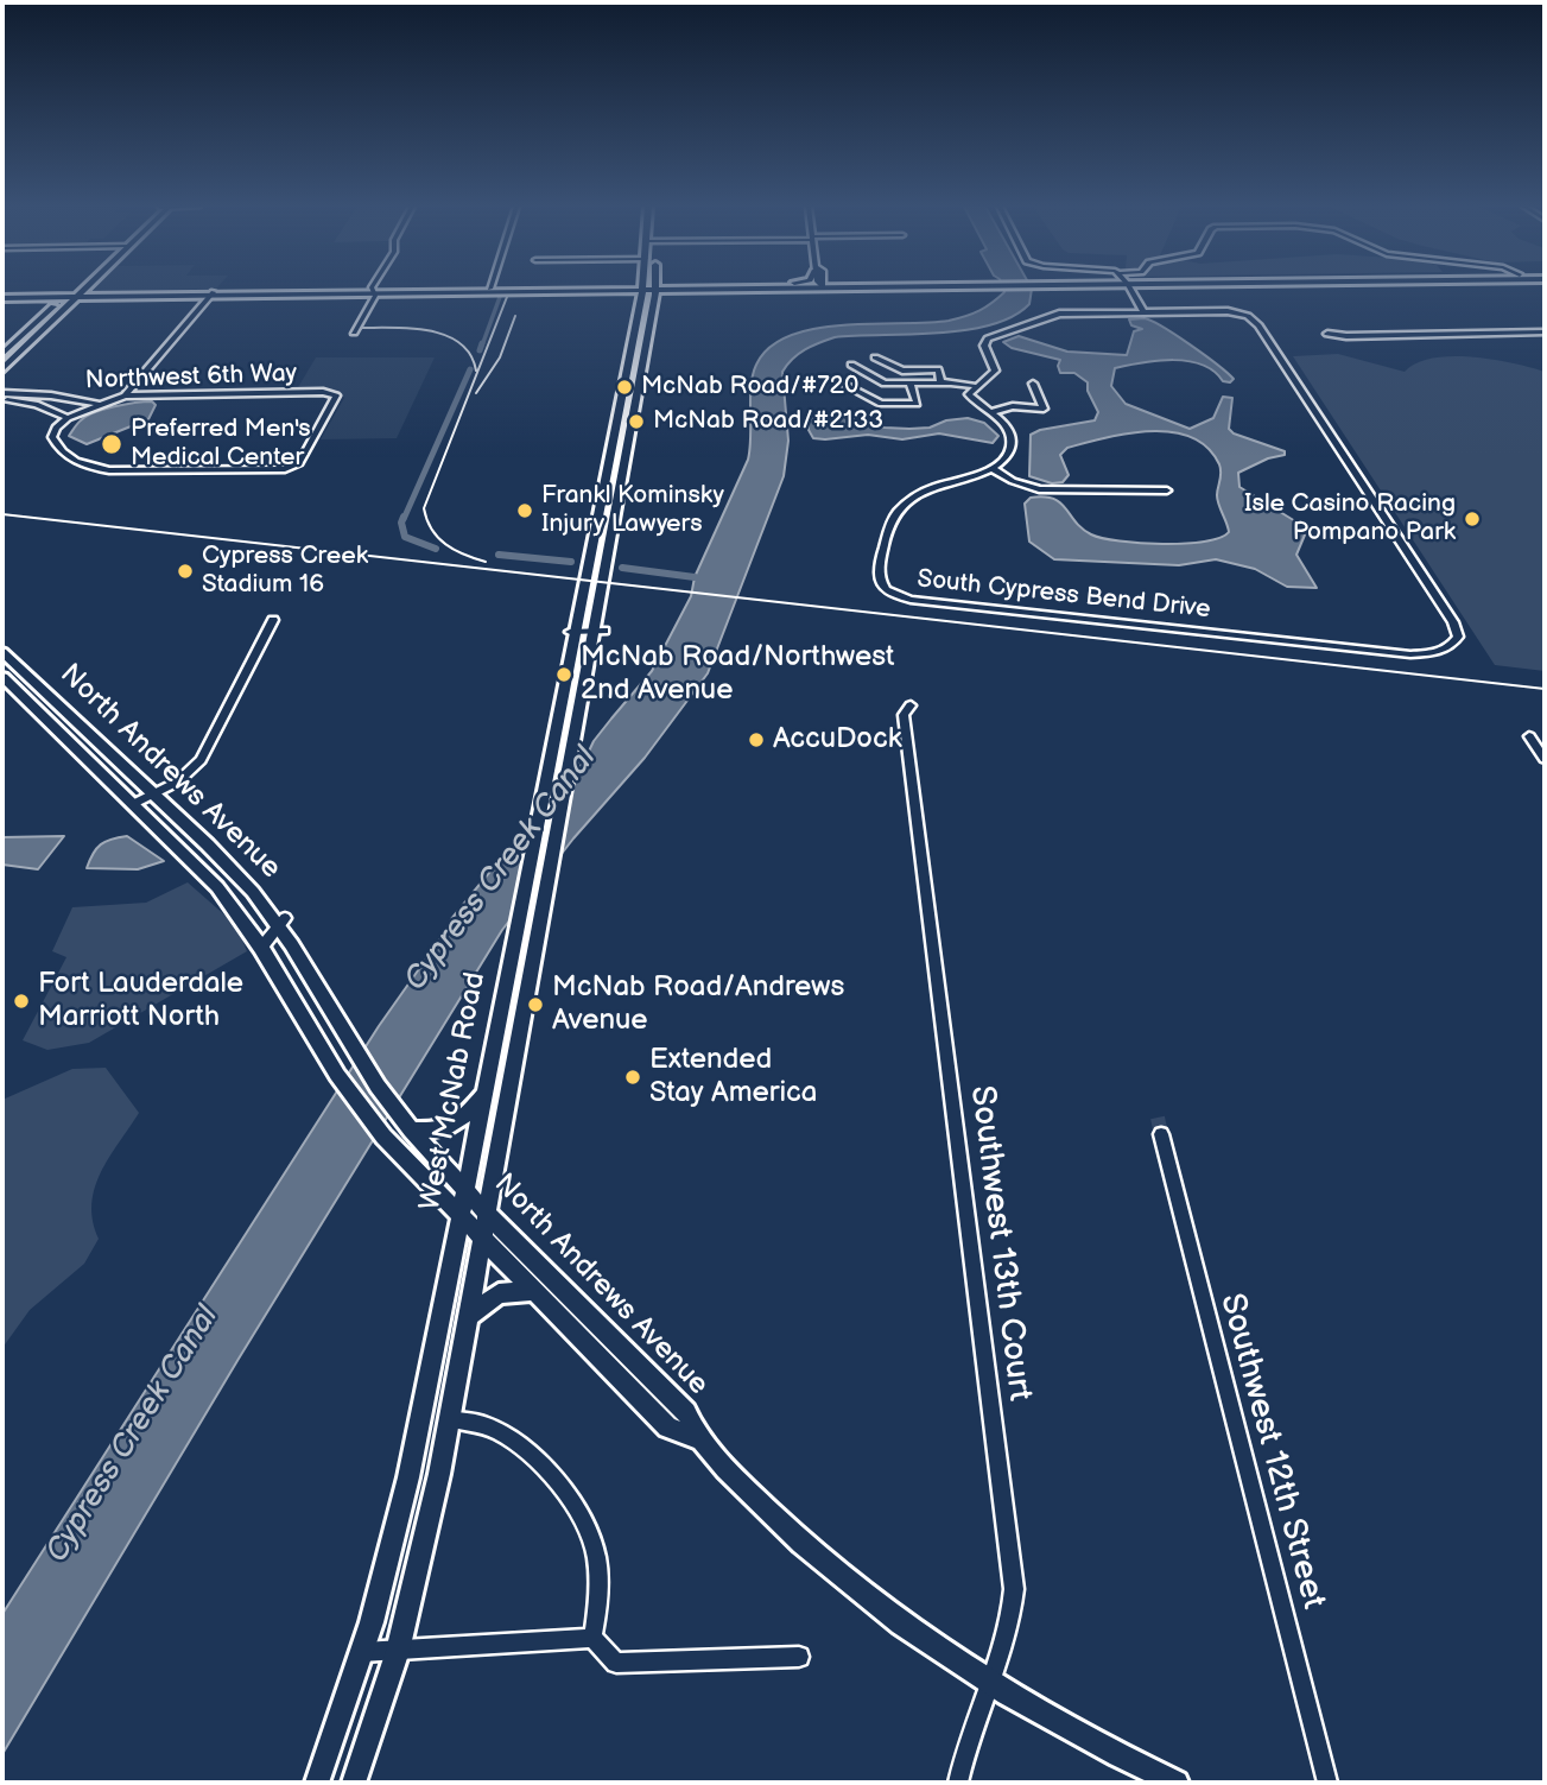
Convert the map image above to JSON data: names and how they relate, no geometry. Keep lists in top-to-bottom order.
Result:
{
  "streets": {
    "main road": ["North Andrews Avenue", "West McNab Road"],
    "street": [
      "Northwest 6th Way",
      "South Cypress Bend Drive",
      "Southwest 13th Court",
      "Southwest 12th Street"
    ]
  },
  "crossings": [
    ["North Andrews Avenue", "West McNab Road"],
    ["North Andrews Avenue", "Southwest 13th Court"]
  ],
  "water": ["Cypress Creek Canal"],
  "places": [
    "McNab Road/#720",
    "McNab Road/#2133",
    "Preferred Men's Medical Center",
    "Frankl Kominsky Injury Lawyers",
    "Isle Casino Racing Pompano Park",
    "Cypress Creek Stadium 16",
    "McNab Road/Northwest 2nd Avenue",
    "AccuDock",
    "Fort Lauderdale Marriott North",
    "McNab Road/Andrews Avenue",
    "Extended Stay America"
  ]
}
